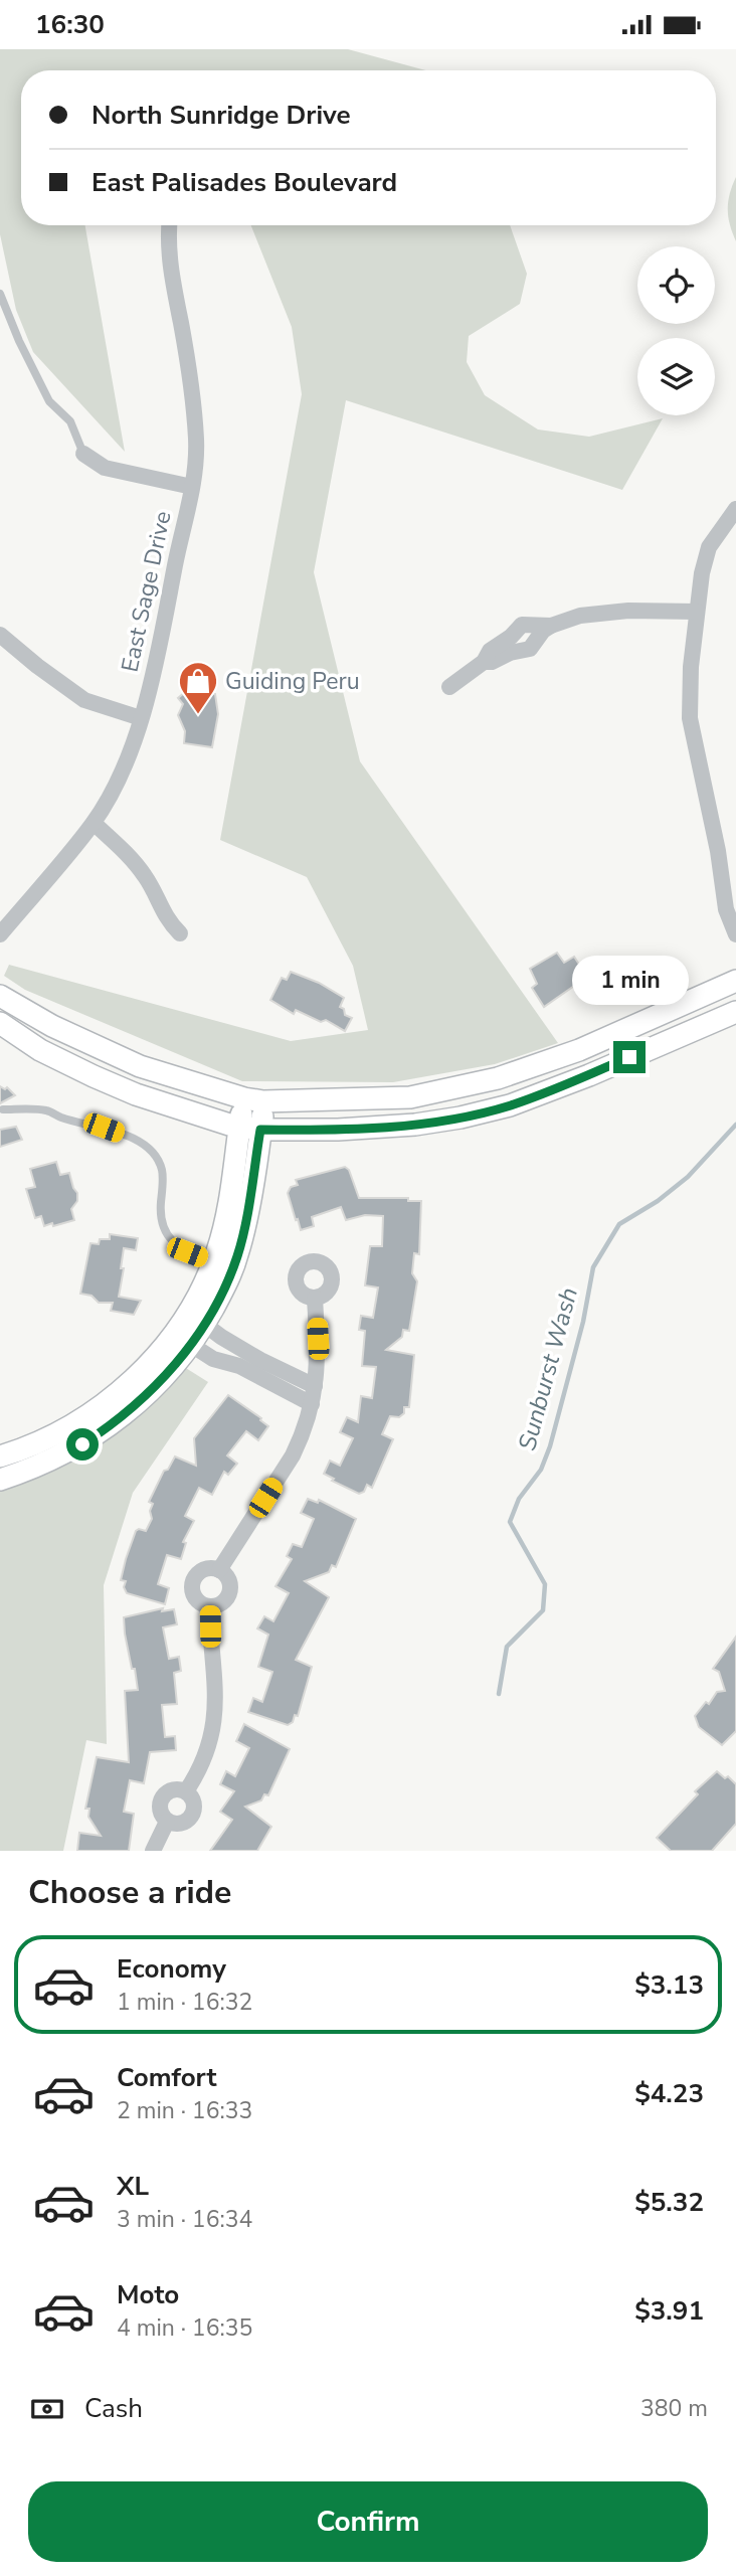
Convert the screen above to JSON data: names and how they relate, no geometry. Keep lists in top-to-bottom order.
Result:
{
  "streets": {
    "street": ["East Sage Drive"]
  },
  "water": ["Sunburst Wash"],
  "places": {
    "shop": ["Guiding Peru"]
  },
  "page": {
    "status": "16:30",
    "banner": ["North Sunridge Drive", "East Palisades Boulevard"],
    "bubble": "1 min",
    "heading": "Choose a ride",
    "list": [
      {
        "name": "Economy",
        "note": "1 min · 16:32",
        "value": "$3.13"
      },
      {
        "name": "Comfort",
        "note": "2 min · 16:33",
        "value": "$4.23"
      },
      {
        "name": "XL",
        "note": "3 min · 16:34",
        "value": "$5.32"
      },
      {
        "name": "Moto",
        "note": "4 min · 16:35",
        "value": "$3.91"
      }
    ],
    "pay": ["Cash", "380 m"],
    "buttons": "Confirm"
  }
}
